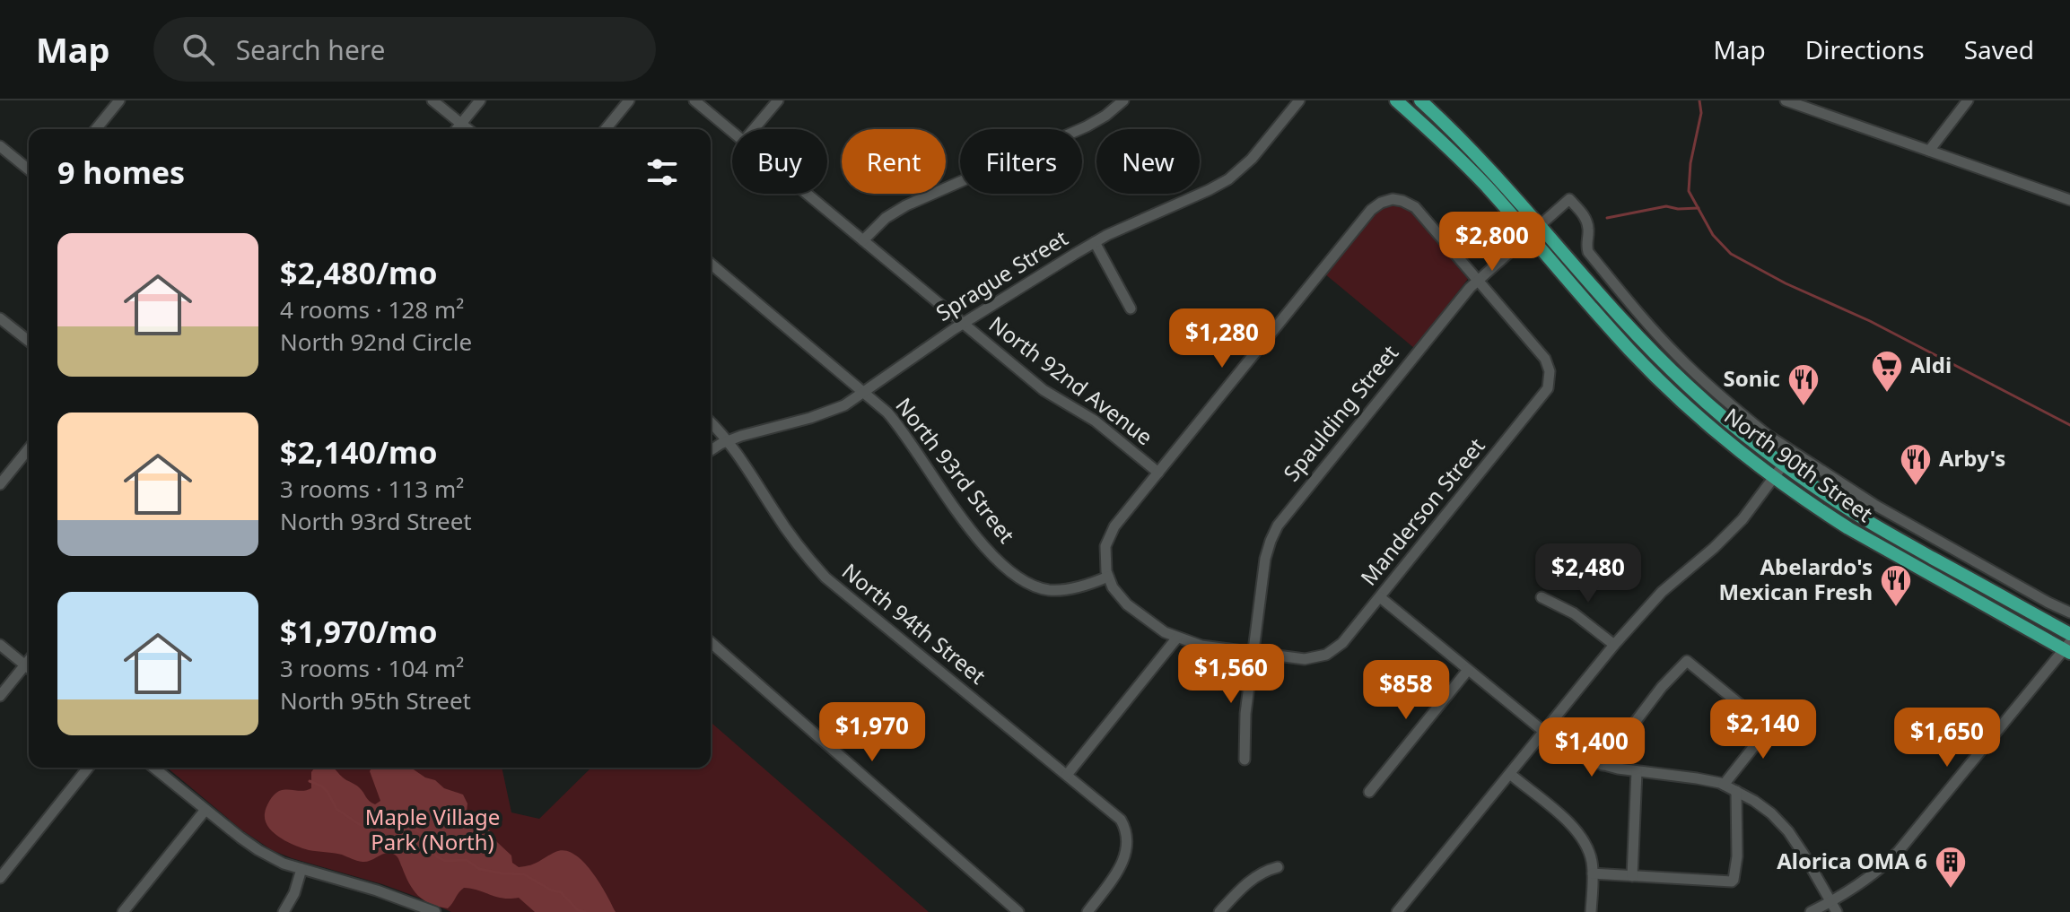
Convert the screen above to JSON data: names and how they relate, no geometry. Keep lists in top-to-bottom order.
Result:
{
  "streets": {
    "main road": ["North 90th Street"],
    "street": [
      "Sprague Street",
      "North 92nd Avenue",
      "Spaulding Street",
      "North 93rd Street",
      "Manderson Street",
      "North 94th Street"
    ]
  },
  "crossings": [
    ["Sprague Street", "North 92nd Avenue"],
    ["Sprague Street", "North 93rd Street"],
    ["Sprague Street", "North 94th Street"],
    ["Spaulding Street", "North 90th Street"],
    ["Spaulding Street", "Manderson Street"]
  ],
  "parks": ["Maple Village Park (North)"],
  "places": {
    "supermarket": ["Aldi"],
    "restaurant": ["Sonic", "Arby's", "Abelardo's Mexican Fresh"],
    "building": ["Alorica OMA 6"]
  },
  "page": {
    "header": "Map",
    "search": "Search here",
    "nav": ["Map", "Directions", "Saved"],
    "chip": [
      "Buy",
      "Rent",
      "Filters",
      "New"
    ],
    "heading": "9 homes",
    "price": [
      "$2,800",
      "$1,280",
      "$2,480",
      "$1,560",
      "$858",
      "$2,140",
      "$1,970",
      "$1,650",
      "$1,400"
    ],
    "list": [
      {
        "name": "$2,480/mo",
        "note": "4 rooms · 128 m² · North 92nd Circle"
      },
      {
        "name": "$2,140/mo",
        "note": "3 rooms · 113 m² · North 93rd Street"
      },
      {
        "name": "$1,970/mo",
        "note": "3 rooms · 104 m² · North 95th Street"
      }
    ]
  }
}
